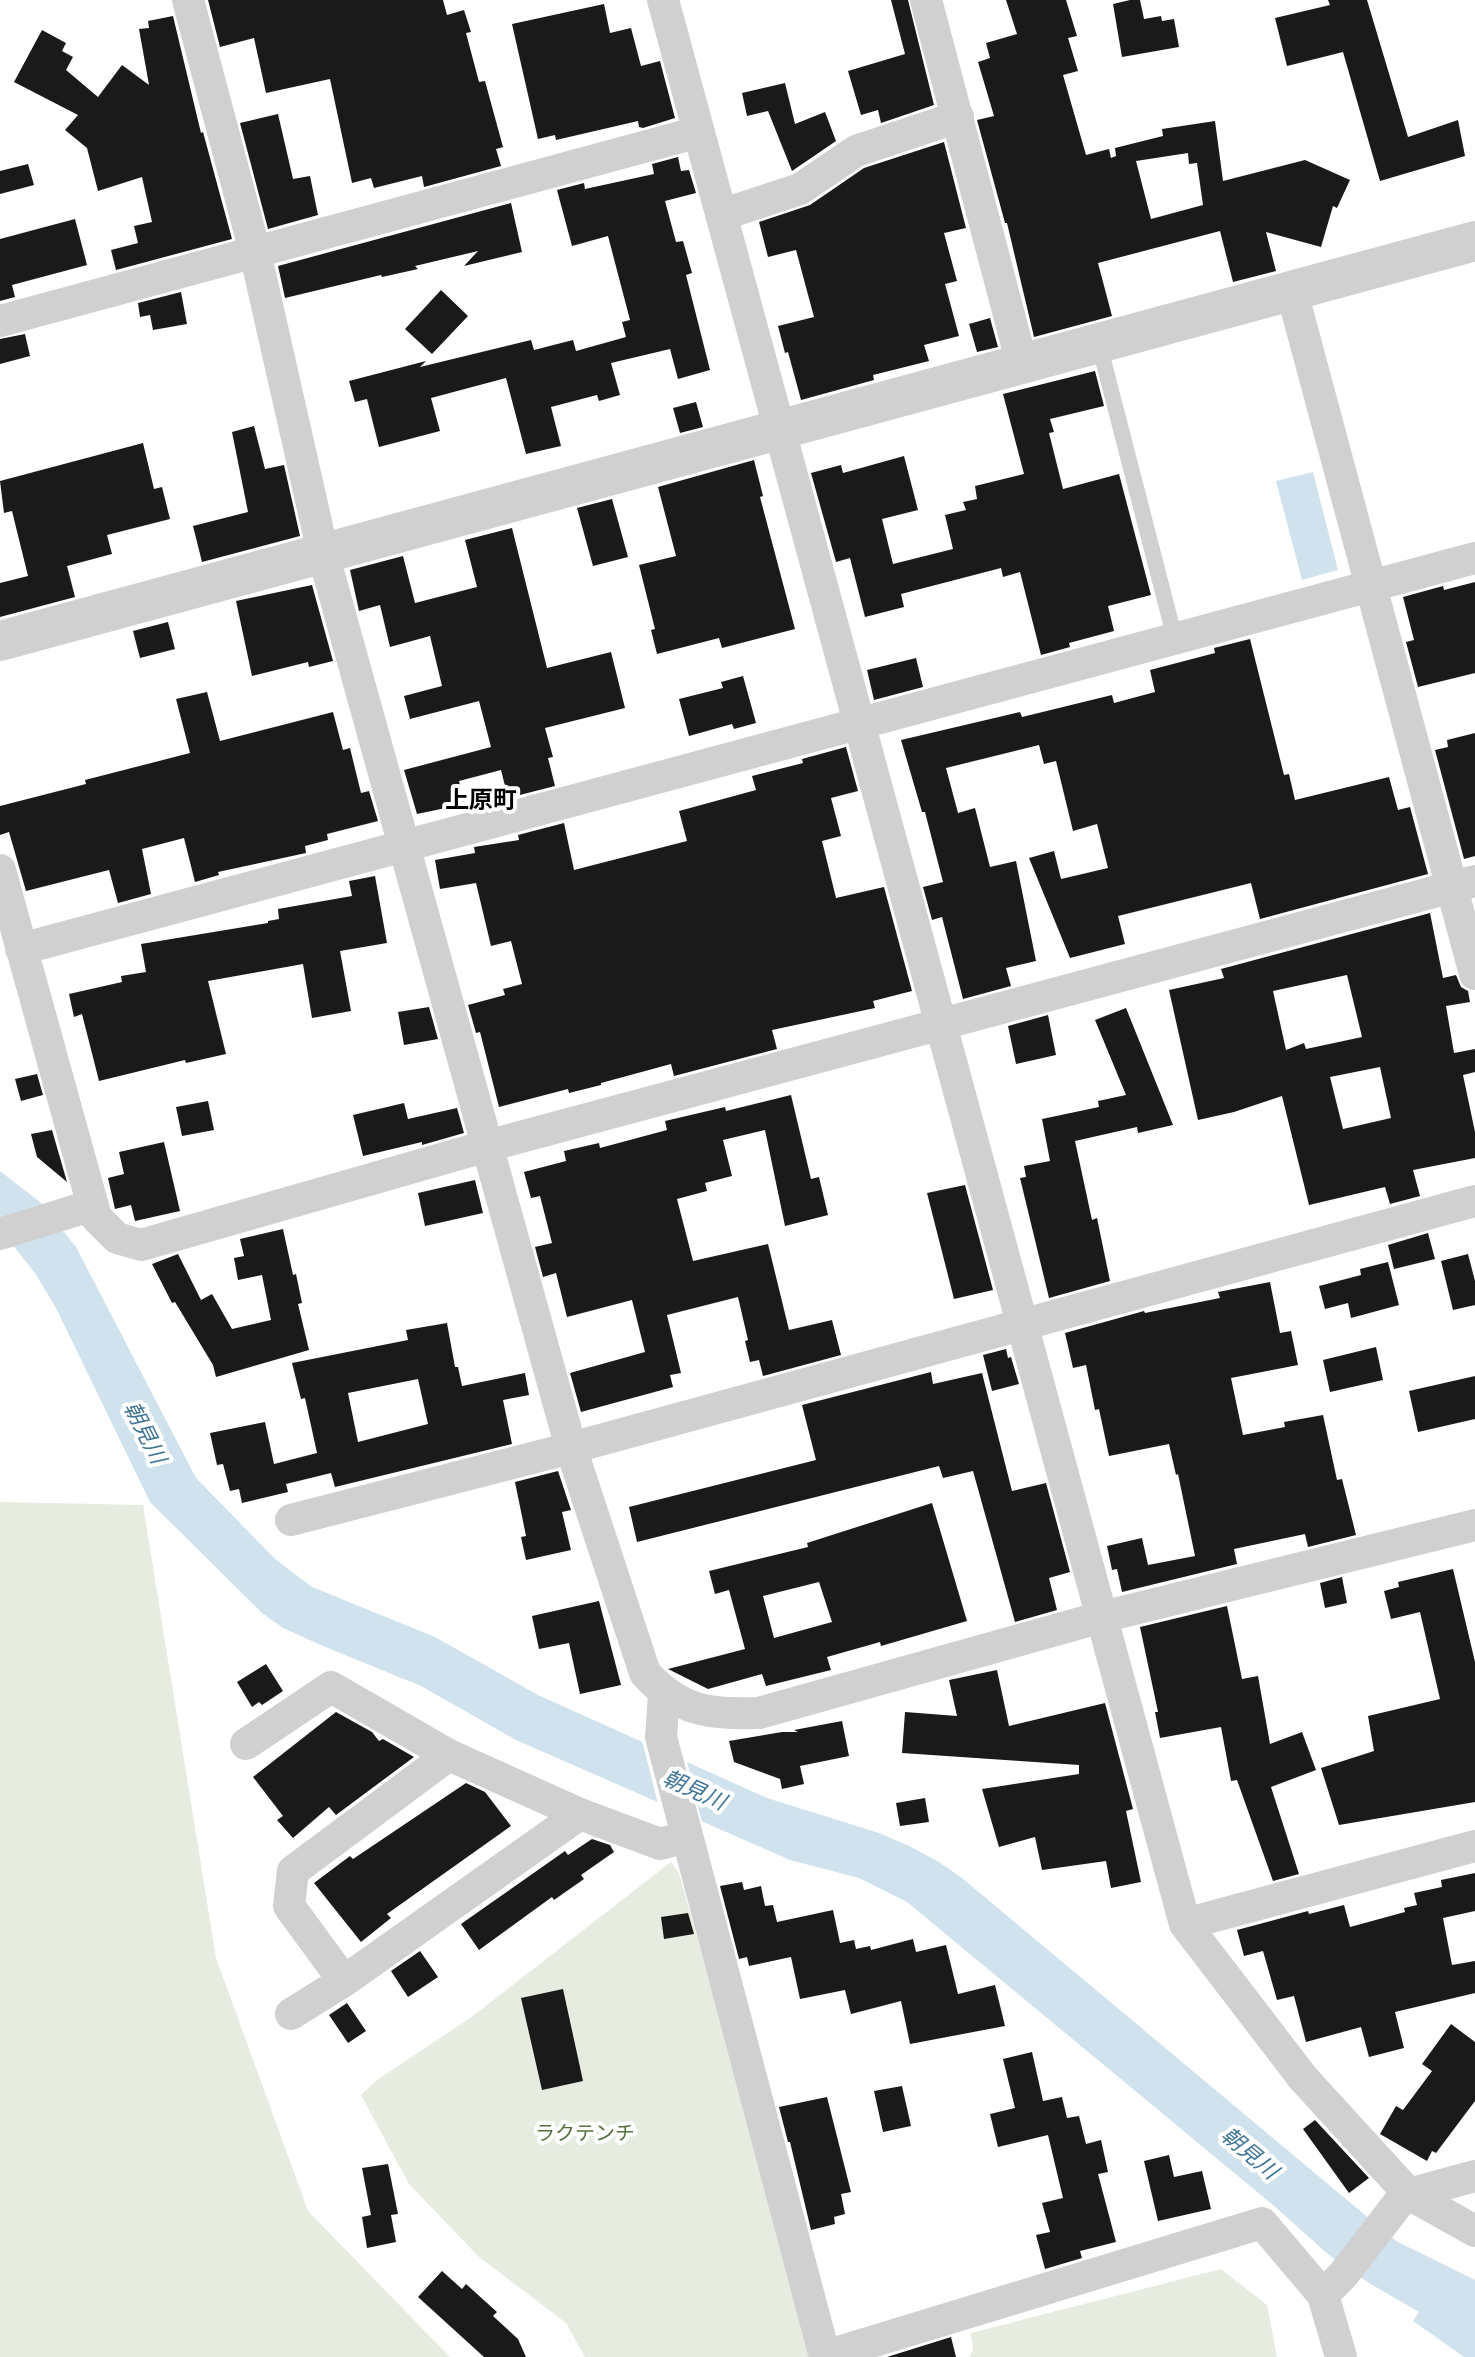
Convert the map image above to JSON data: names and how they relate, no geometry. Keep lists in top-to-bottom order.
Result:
{
  "districts": ["上原町"],
  "water": ["朝見川"],
  "parks": ["ラクテンチ"]
}
